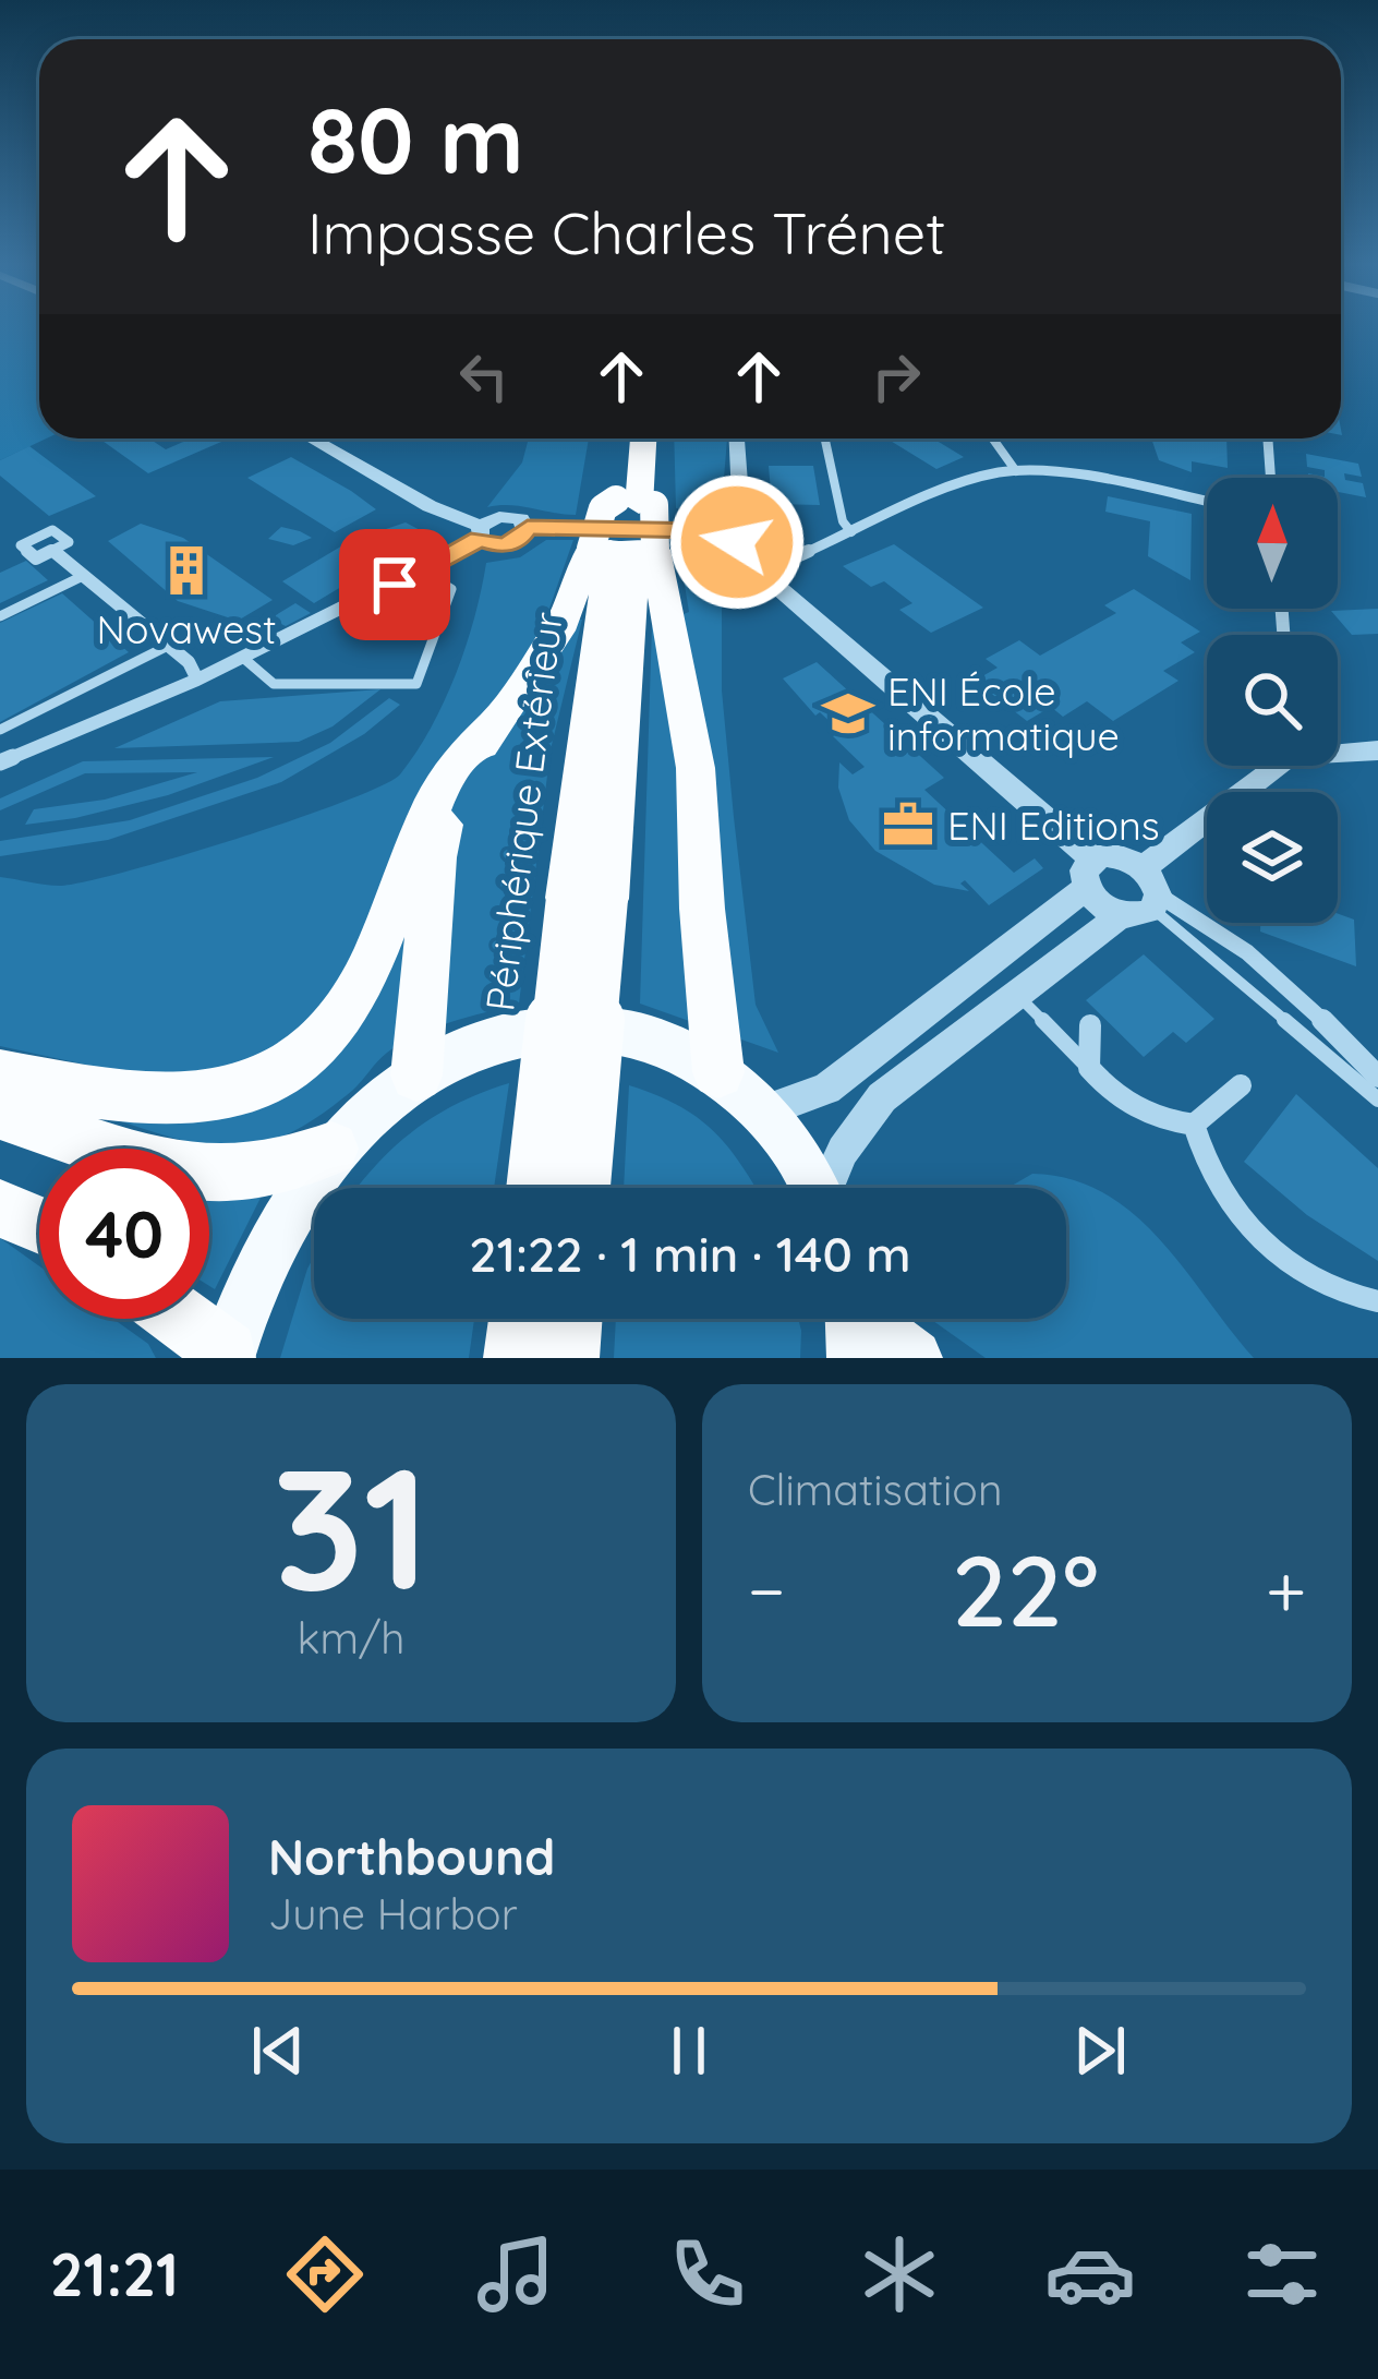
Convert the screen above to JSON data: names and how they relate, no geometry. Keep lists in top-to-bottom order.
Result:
{
  "streets": {
    "highway": ["Périphérique Extérieur"]
  },
  "places": {
    "building": ["Novawest"],
    "school or university": ["ENI École informatique"],
    "office": ["ENI Editions"]
  },
  "north": "top",
  "page": {
    "turn": ["80 m", "Impasse Charles Trénet"],
    "limit": "40",
    "trip": "21:22 · 1 min · 140 m",
    "tile": [
      ["31", "km/h"],
      "Climatisation"
    ],
    "heat": ["−", "22°", "+"],
    "song": ["Northbound", "June Harbor"],
    "tabs": "21:21"
  }
}
